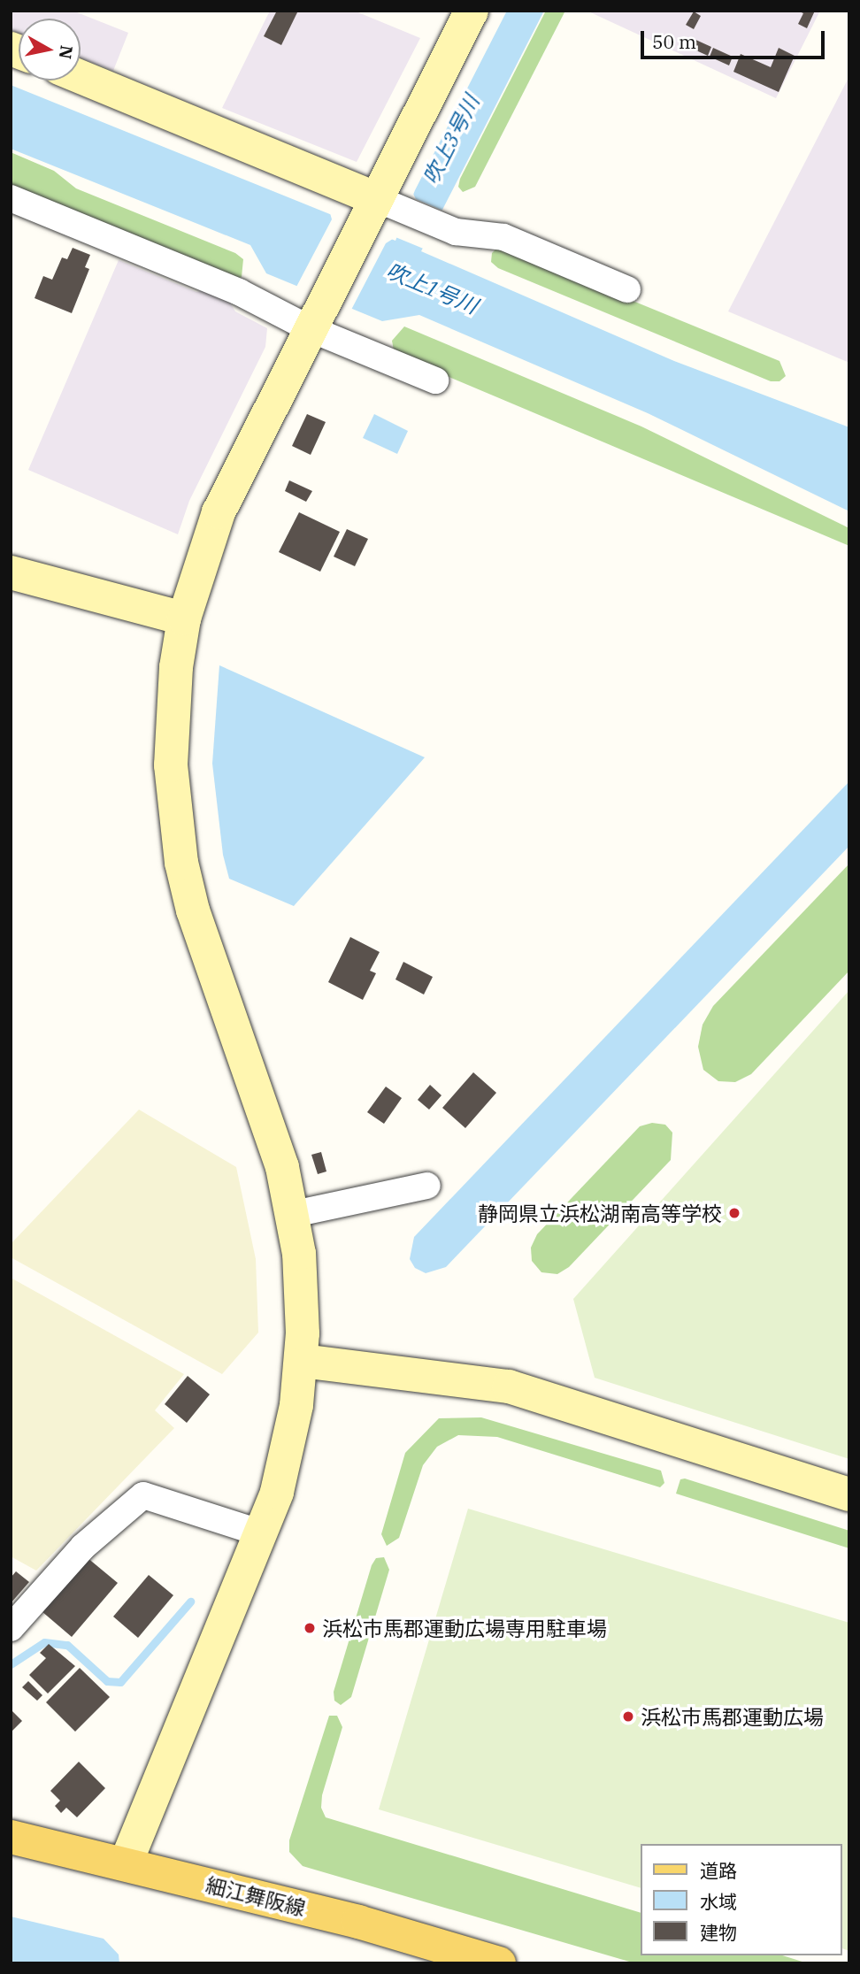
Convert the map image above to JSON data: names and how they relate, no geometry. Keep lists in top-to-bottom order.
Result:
{
  "streets": {
    "main road": ["細江舞阪線"]
  },
  "water": ["吹上3号川", "吹上1号川"],
  "places": ["静岡県立浜松湖南高等学校", "浜松市馬郡運動広場専用駐車場", "浜松市馬郡運動広場"],
  "legend": ["道路", "水域", "建物"],
  "scale_bar": "50 m",
  "north": "right"
}
